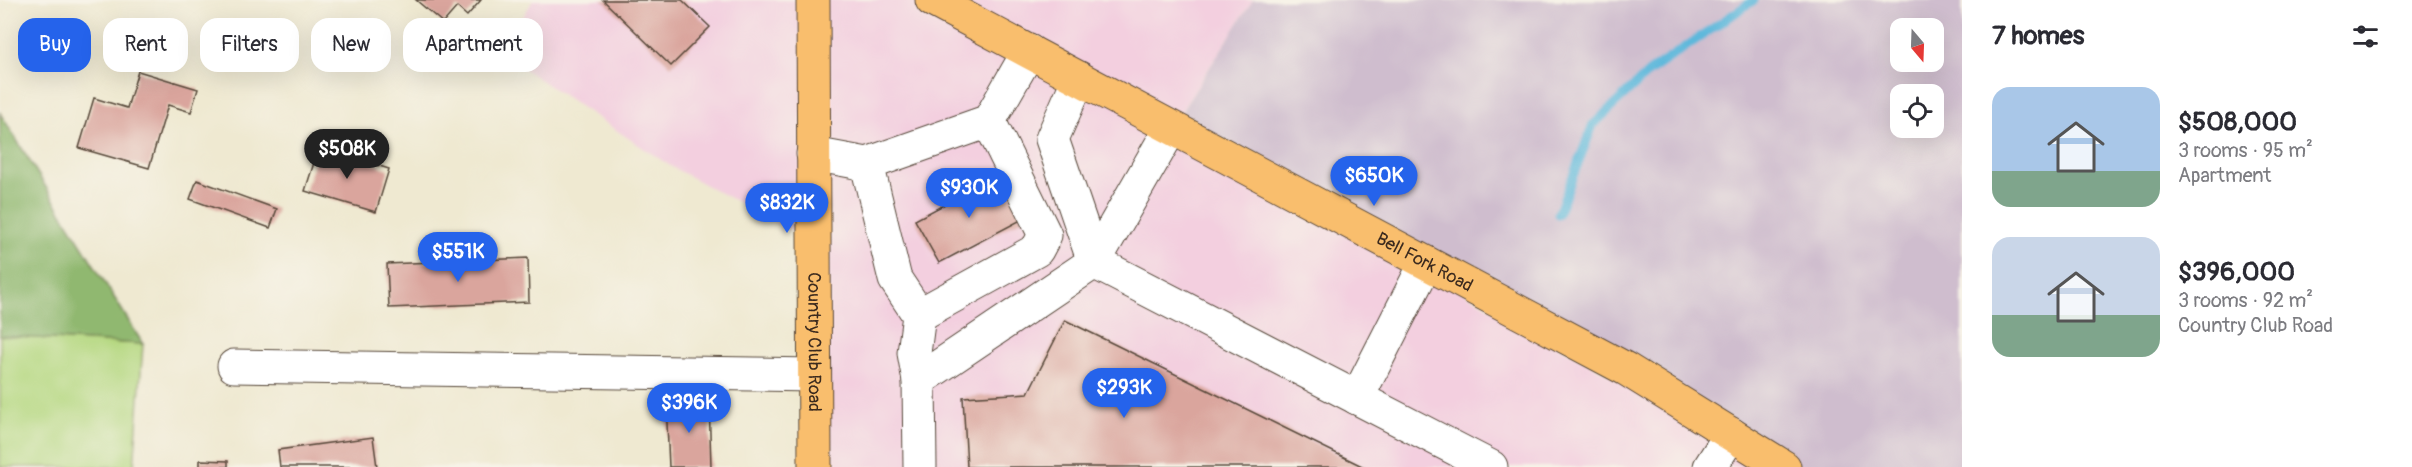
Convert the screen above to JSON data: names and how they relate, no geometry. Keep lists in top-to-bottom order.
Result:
{
  "streets": {
    "main road": ["Bell Fork Road", "Country Club Road"]
  },
  "north": "bottom",
  "page": {
    "heading": "7 homes",
    "chip": [
      "Buy",
      "Rent",
      "Filters",
      "New",
      "Apartment"
    ],
    "list": [
      {
        "name": "$508,000",
        "note": "3 rooms · 95 m² · Apartment"
      },
      {
        "name": "$396,000",
        "note": "3 rooms · 92 m² · Country Club Road"
      }
    ],
    "price": [
      "$508K",
      "$650K",
      "$930K",
      "$832K",
      "$551K",
      "$293K",
      "$396K"
    ]
  }
}
